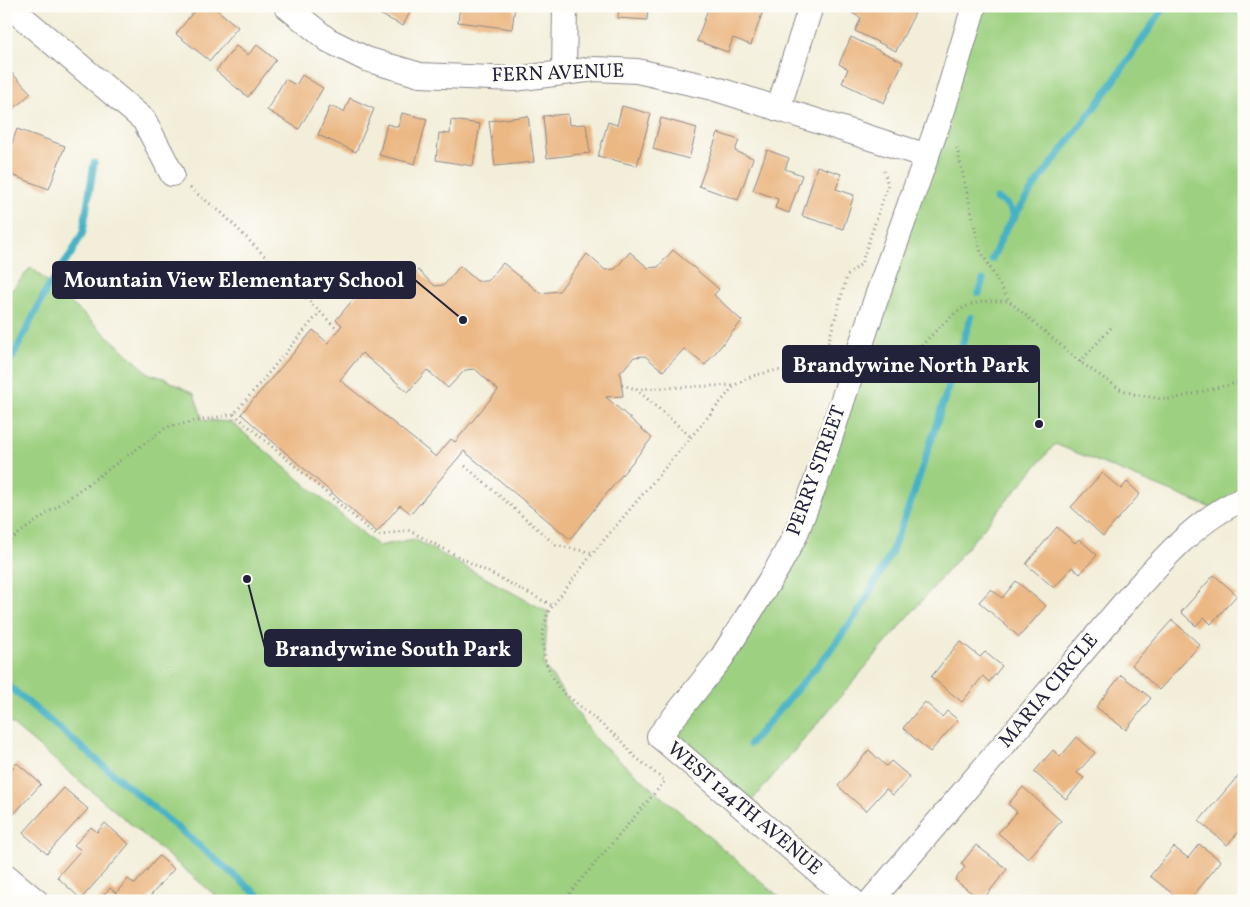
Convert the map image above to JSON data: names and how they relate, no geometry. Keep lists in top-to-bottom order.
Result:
{
  "streets": {
    "street": [
      "FERN AVENUE",
      "PERRY STREET",
      "MARIA CIRCLE",
      "WEST 124TH AVENUE"
    ]
  },
  "crossings": [
    ["FERN AVENUE", "PERRY STREET"],
    ["PERRY STREET", "WEST 124TH AVENUE"]
  ],
  "places": ["Mountain View Elementary School", "Brandywine North Park", "Brandywine South Park"]
}
